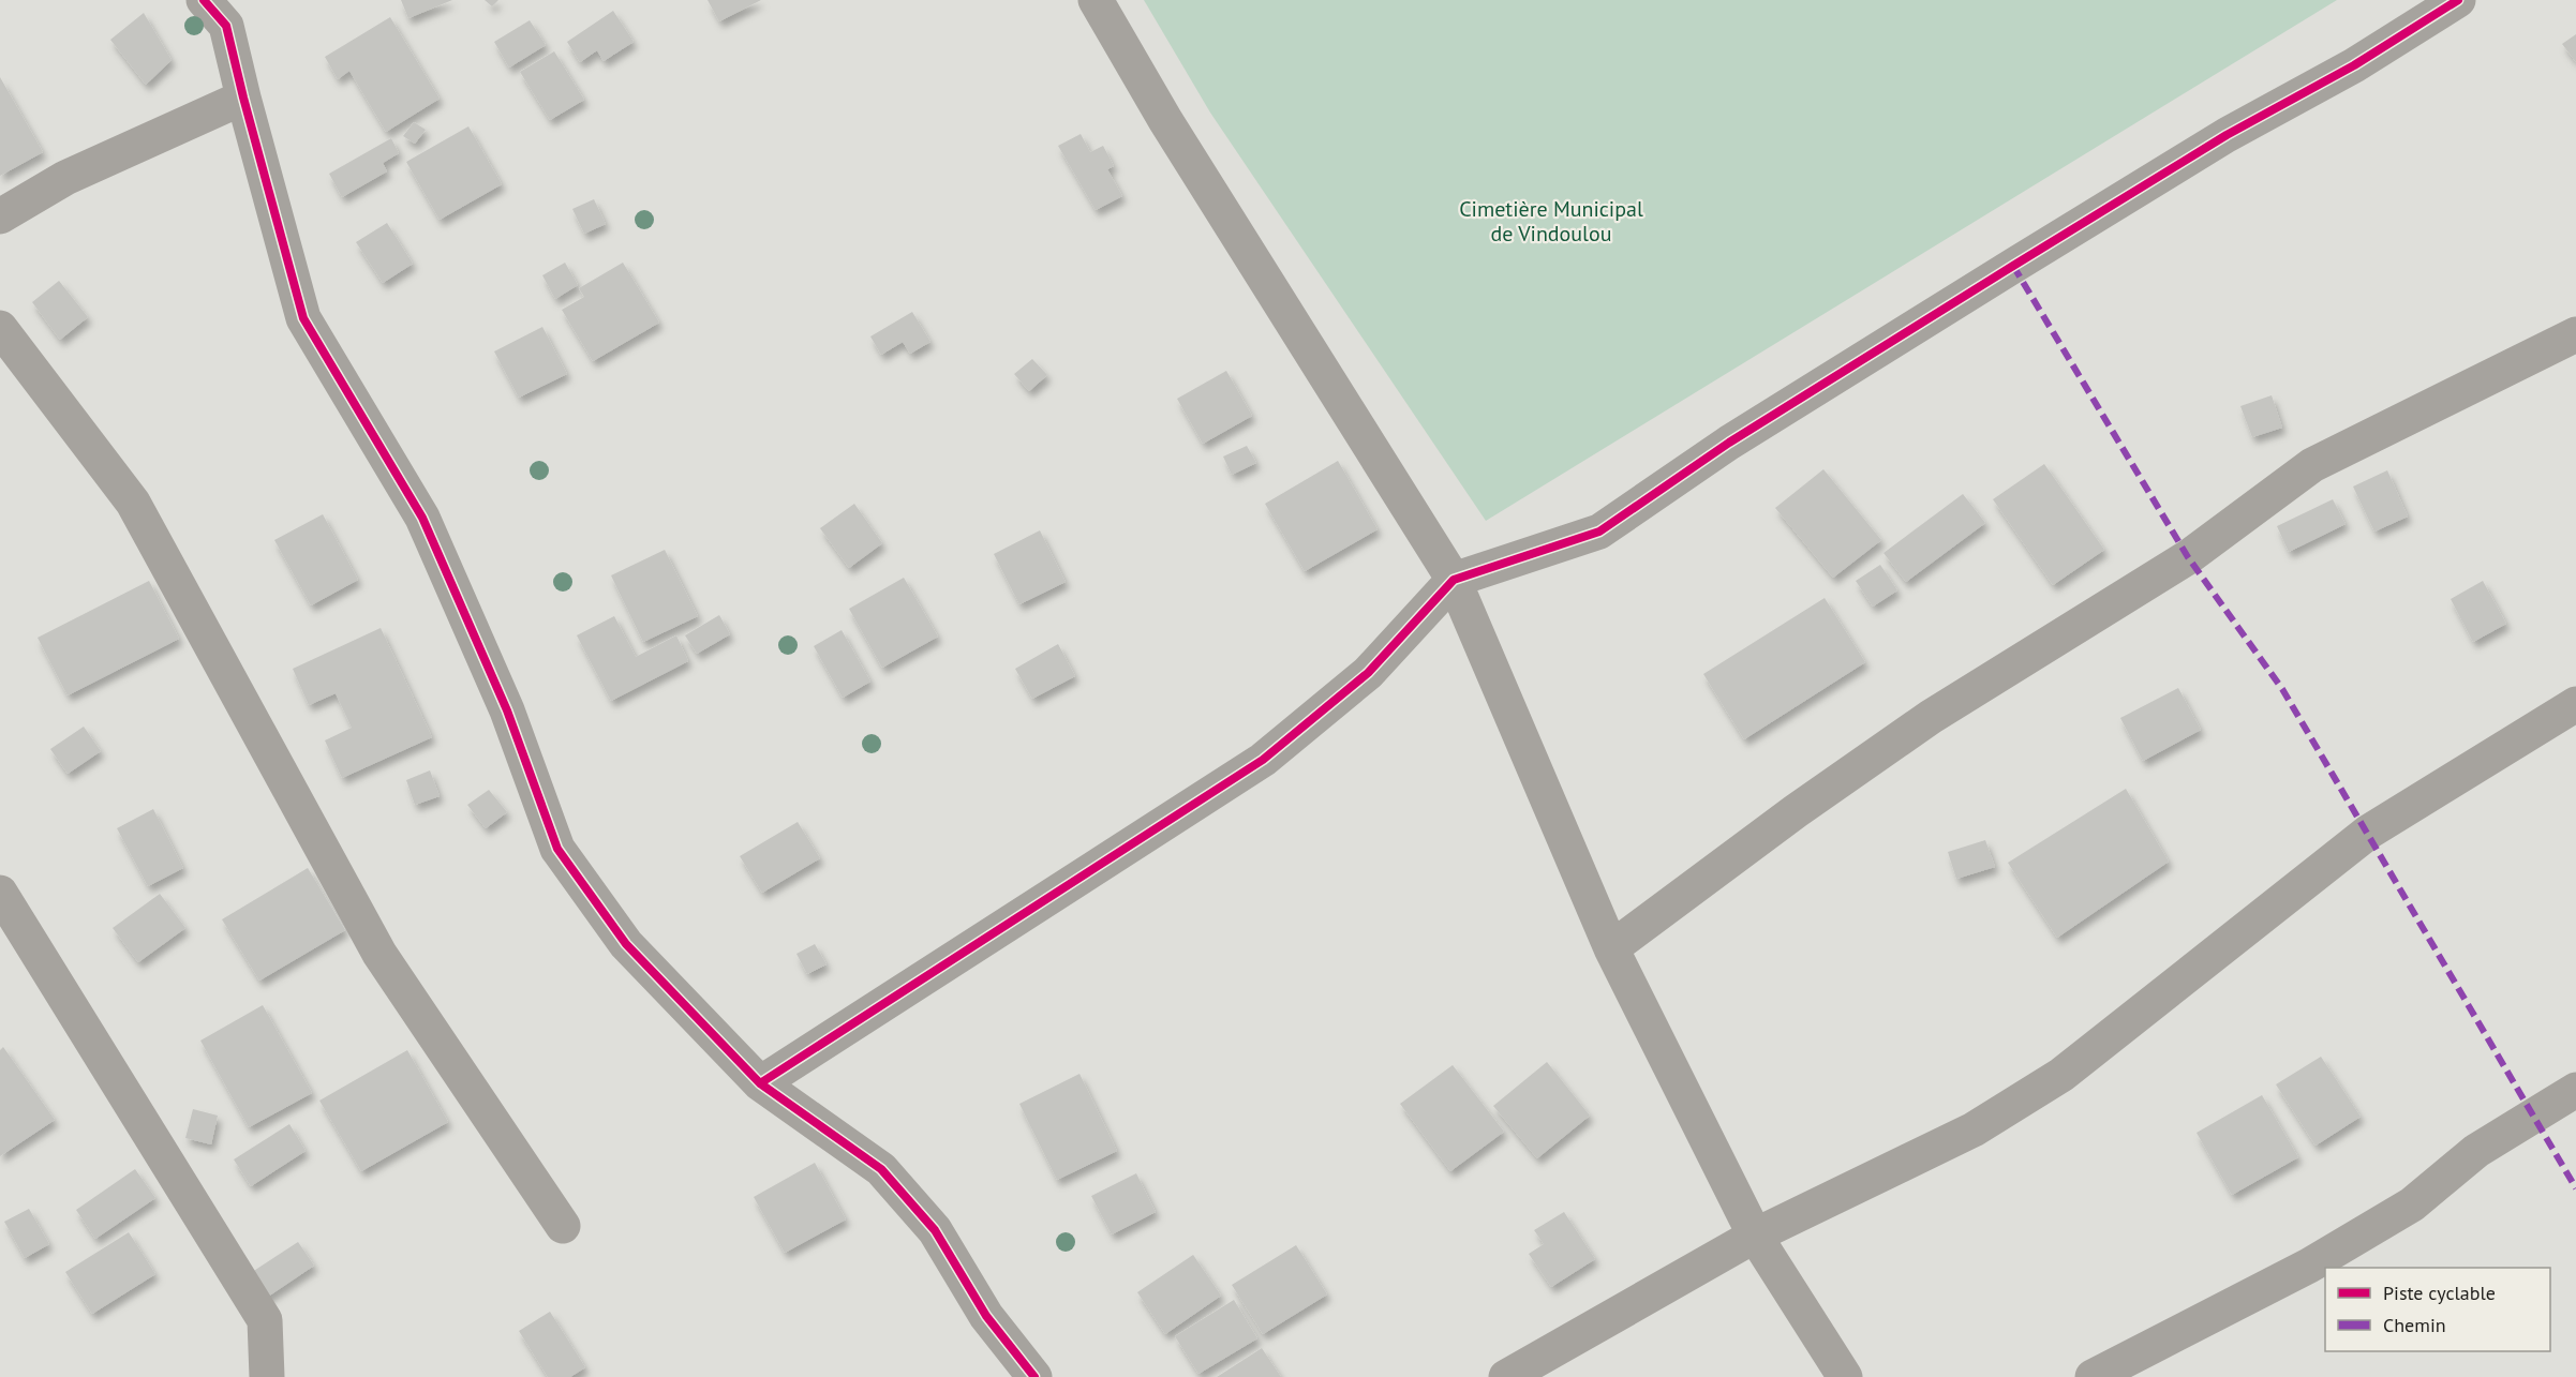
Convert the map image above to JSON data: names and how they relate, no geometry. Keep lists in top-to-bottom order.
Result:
{
  "parks": ["Cimetière Municipal de Vindoulou"],
  "legend": ["Piste cyclable", "Chemin"]
}
